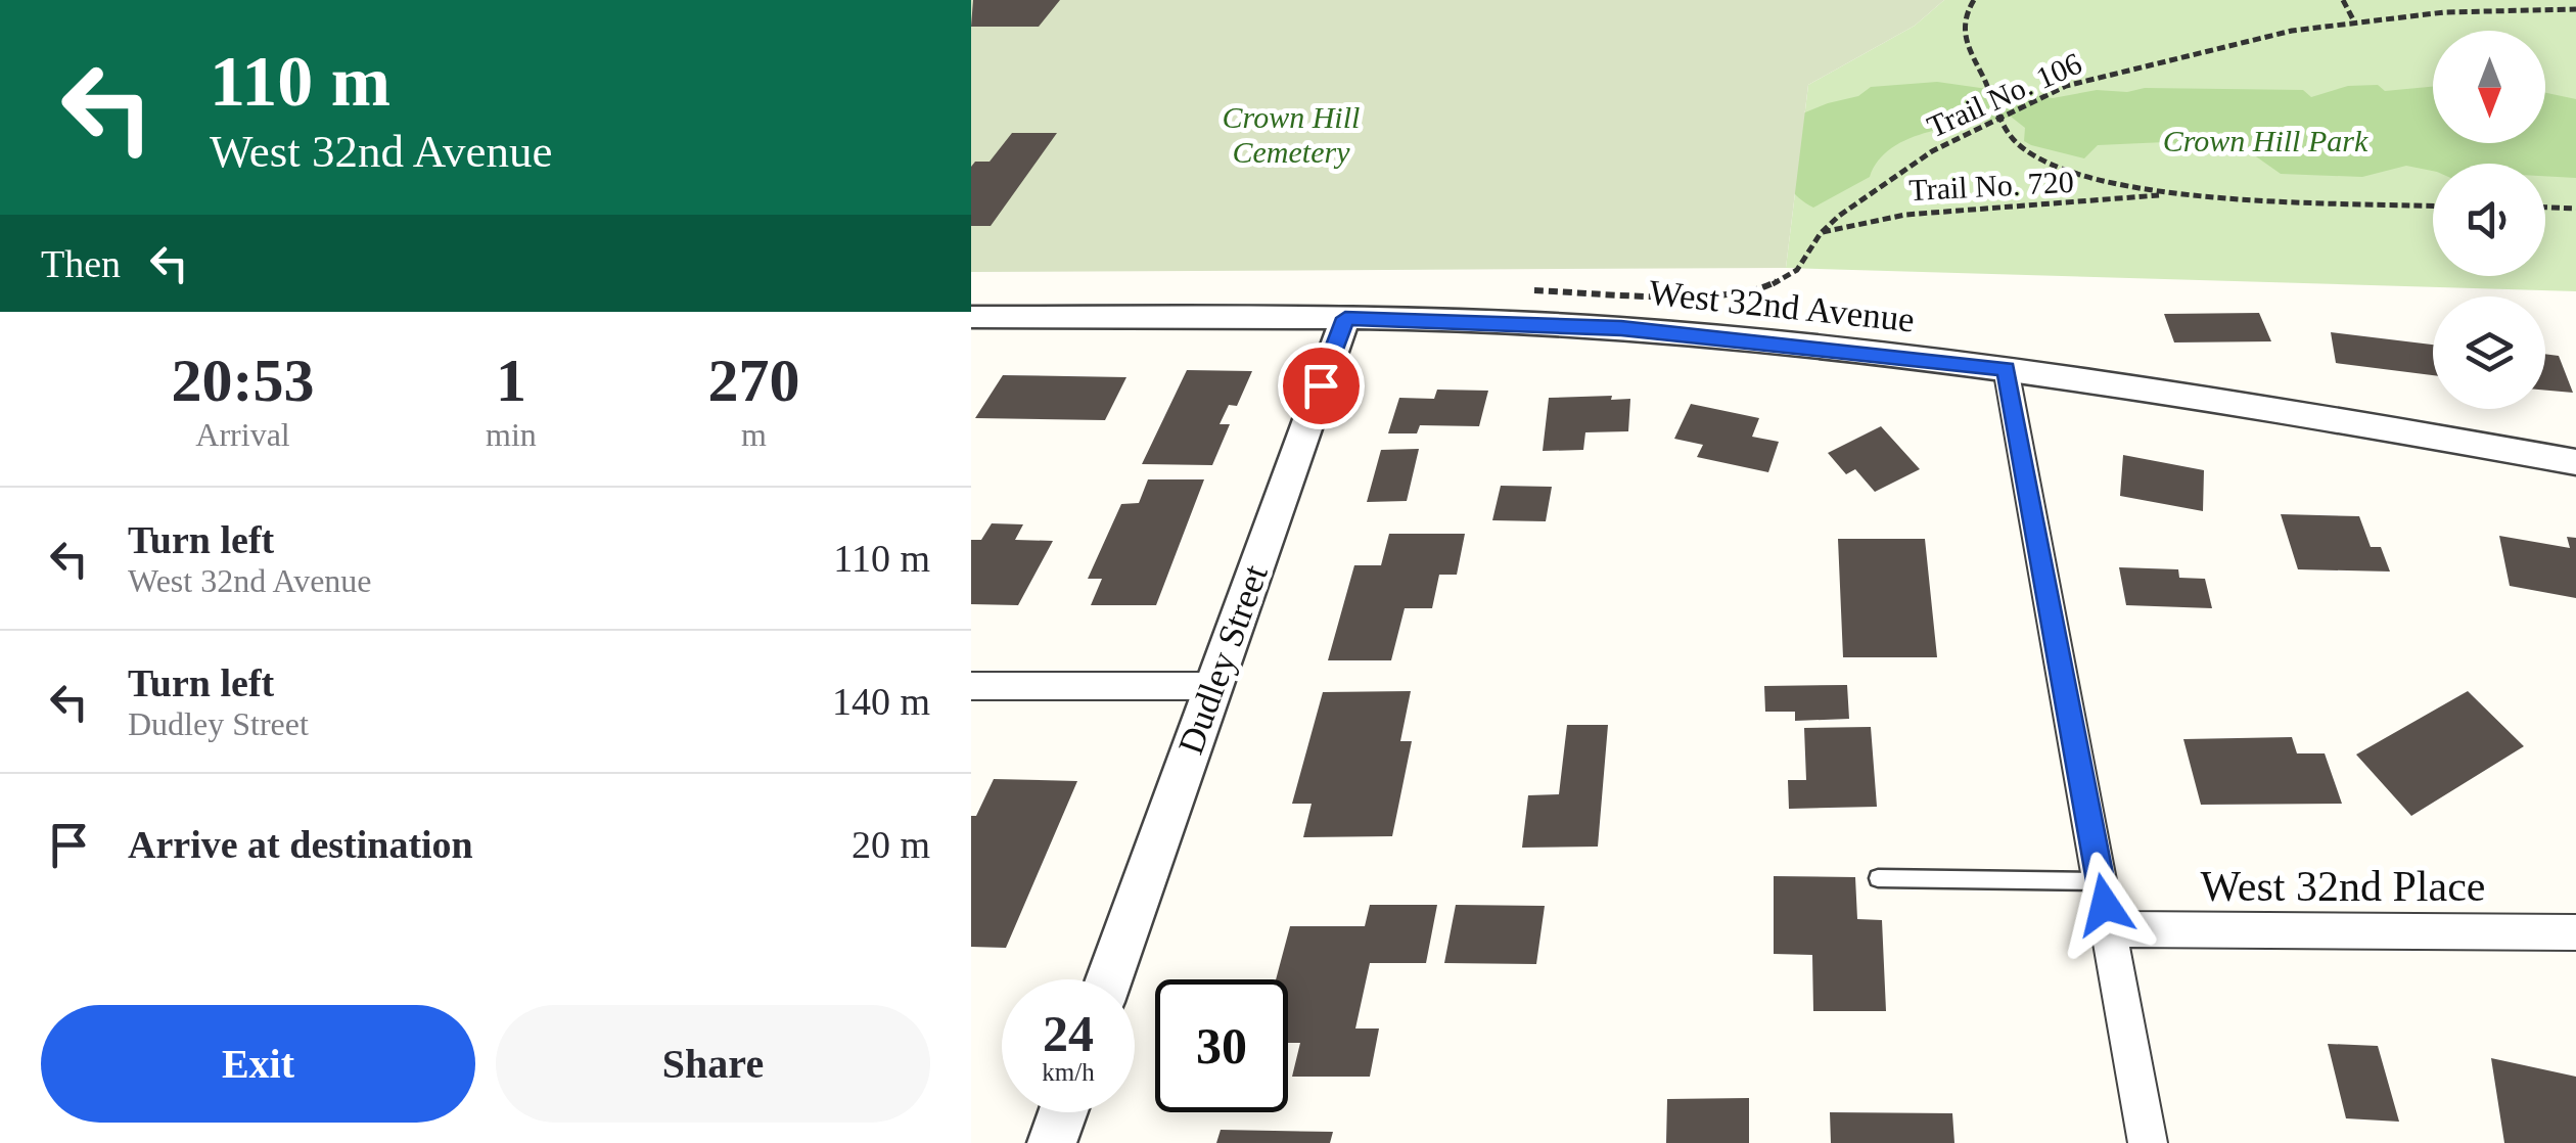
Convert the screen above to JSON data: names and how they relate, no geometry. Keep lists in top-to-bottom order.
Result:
{
  "streets": {
    "street": ["West 32nd Avenue", "Dudley Street", "West 32nd Place"],
    "path": ["Trail No. 106", "Trail No. 720"]
  },
  "crossings": [
    ["Trail No. 106", "Trail No. 720"],
    ["West 32nd Avenue", "Dudley Street"]
  ],
  "parks": ["Crown Hill Cemetery", "Crown Hill Park"],
  "north": "bottom",
  "page": {
    "turn": ["110 m", "West 32nd Avenue"],
    "then": "Then",
    "eta": [
      "20:53",
      "Arrival",
      "1",
      "min",
      "270",
      "m"
    ],
    "list": [
      {
        "name": "Turn left",
        "note": "West 32nd Avenue",
        "value": "110 m"
      },
      {
        "name": "Turn left",
        "note": "Dudley Street",
        "value": "140 m"
      },
      {
        "name": "Arrive at destination",
        "value": "20 m"
      }
    ],
    "speed": "24 km/h",
    "limit": "30",
    "buttons": ["Exit", "Share"]
  }
}
